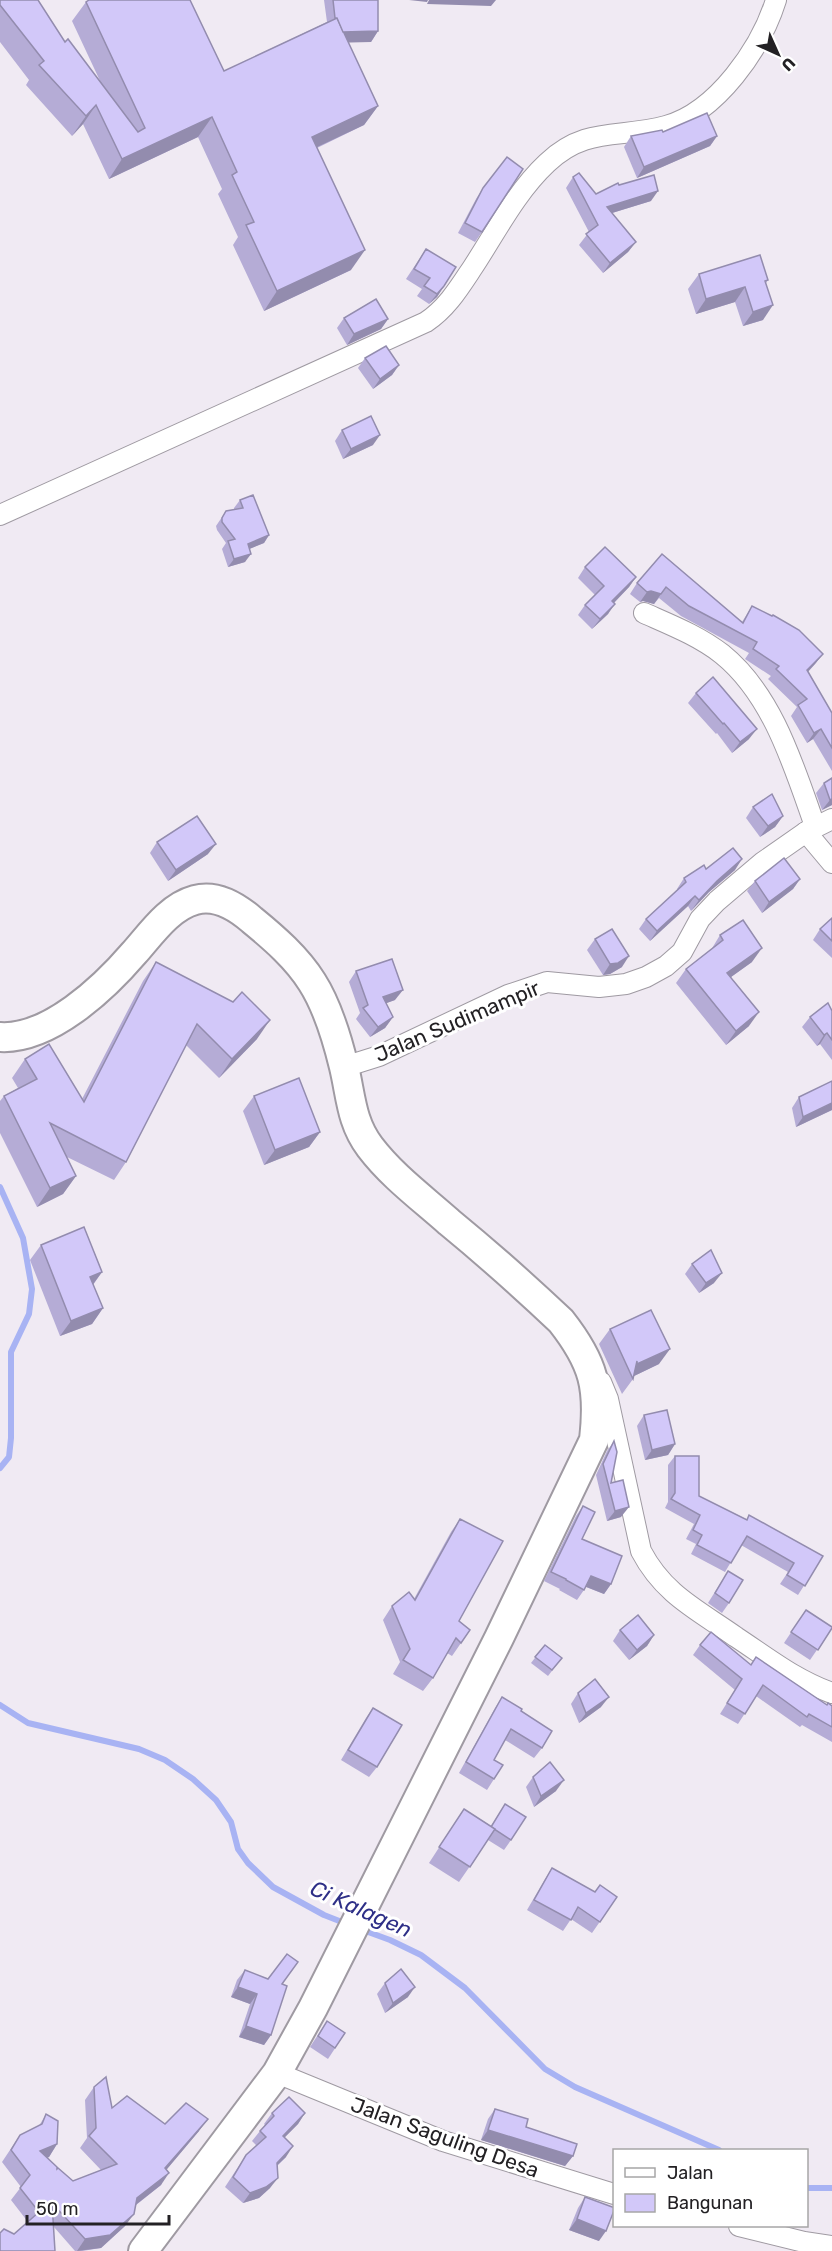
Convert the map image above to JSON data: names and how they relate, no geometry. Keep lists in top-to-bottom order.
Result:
{
  "streets": {
    "street": ["Jalan Sudimampir", "Jalan Saguling Desa"]
  },
  "water": ["Ci Kalagen"],
  "legend": ["Jalan", "Bangunan"],
  "scale_bar": "50 m",
  "north": "bottom right"
}
